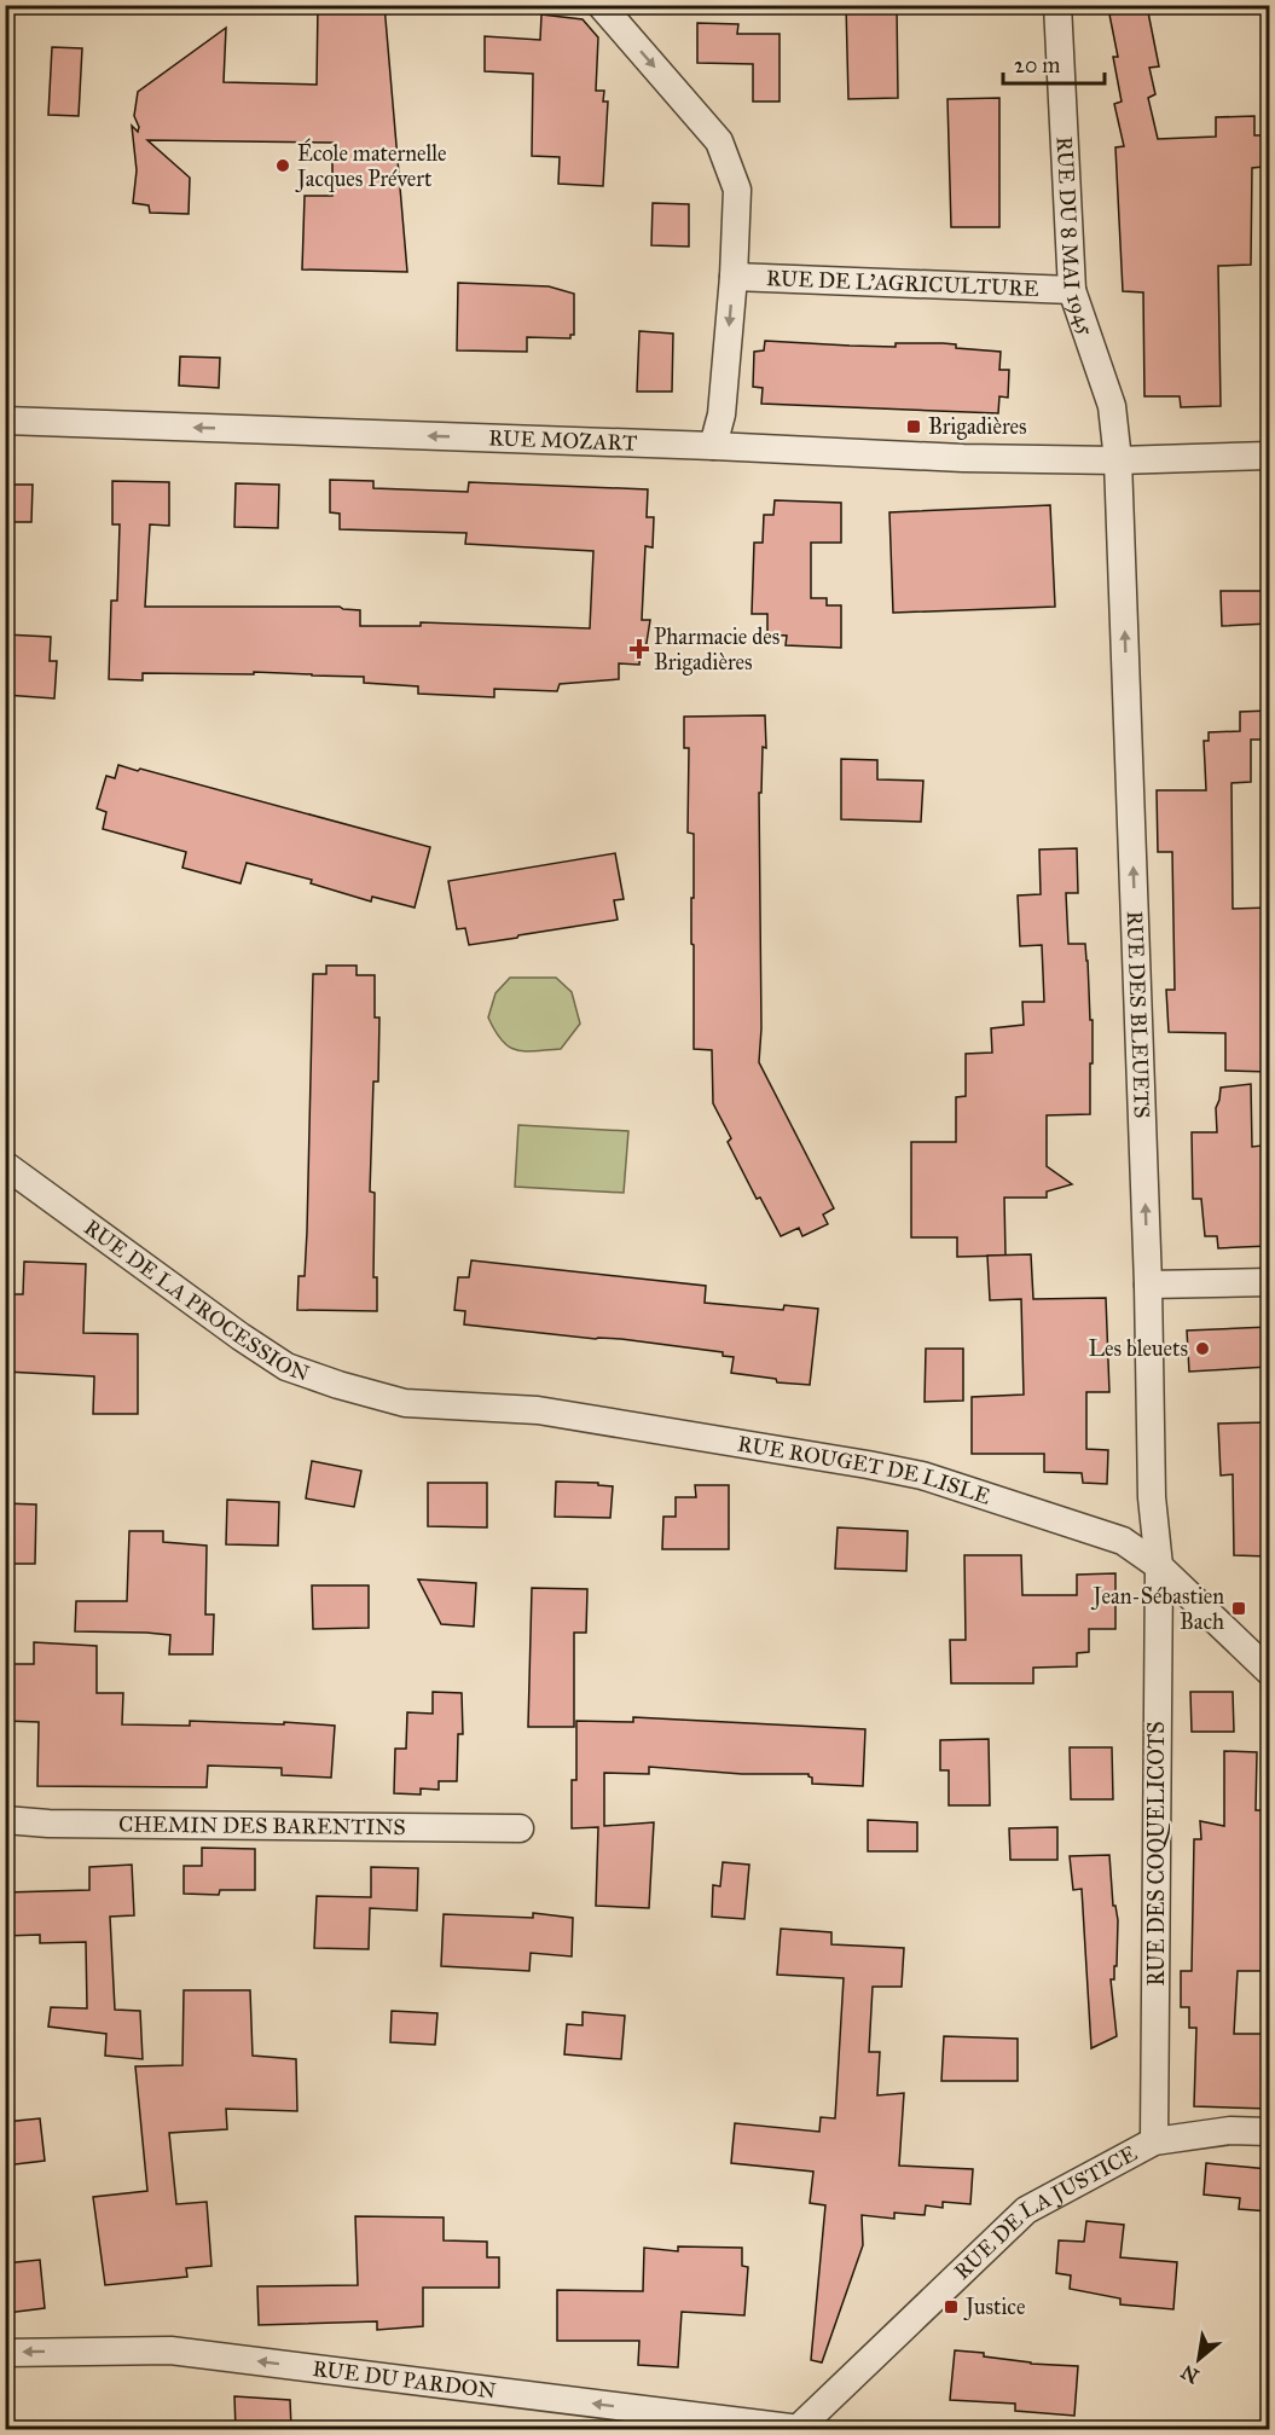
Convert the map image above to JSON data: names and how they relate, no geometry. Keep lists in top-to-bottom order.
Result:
{
  "streets": {
    "street": [
      "RUE DU 8 MAI 1945",
      "RUE DE L'AGRICULTURE",
      "RUE MOZART",
      "RUE DES BLEUETS",
      "RUE DE LA PROCESSION",
      "RUE ROUGET DE LISLE",
      "CHEMIN DES BARENTINS",
      "RUE DES COQUELICOTS",
      "RUE DE LA JUSTICE",
      "RUE DU PARDON"
    ]
  },
  "crossings": [
    ["RUE DU 8 MAI 1945", "RUE DE L'AGRICULTURE"],
    ["RUE DU 8 MAI 1945", "RUE MOZART"],
    ["RUE DU 8 MAI 1945", "RUE DES BLEUETS"],
    ["RUE DE L'AGRICULTURE", "RUE MOZART"],
    ["RUE MOZART", "RUE DES BLEUETS"],
    ["RUE DES BLEUETS", "RUE ROUGET DE LISLE"],
    ["RUE DES BLEUETS", "RUE DES COQUELICOTS"],
    ["RUE DE LA PROCESSION", "RUE ROUGET DE LISLE"],
    ["RUE ROUGET DE LISLE", "RUE DES COQUELICOTS"],
    ["RUE DES COQUELICOTS", "RUE DE LA JUSTICE"],
    ["RUE DE LA JUSTICE", "RUE DU PARDON"]
  ],
  "one_way": [
    "RUE DE L'AGRICULTURE",
    "RUE MOZART",
    "RUE DES BLEUETS",
    "RUE DU PARDON"
  ],
  "places": {
    "other": ["École maternelle Jacques Prévert", "Les bleuets"],
    "transit": ["Brigadières", "Jean-Sébastien Bach", "Justice"],
    "health": ["Pharmacie des Brigadières"]
  },
  "scale_bar": "20 m",
  "north": "bottom left"
}
